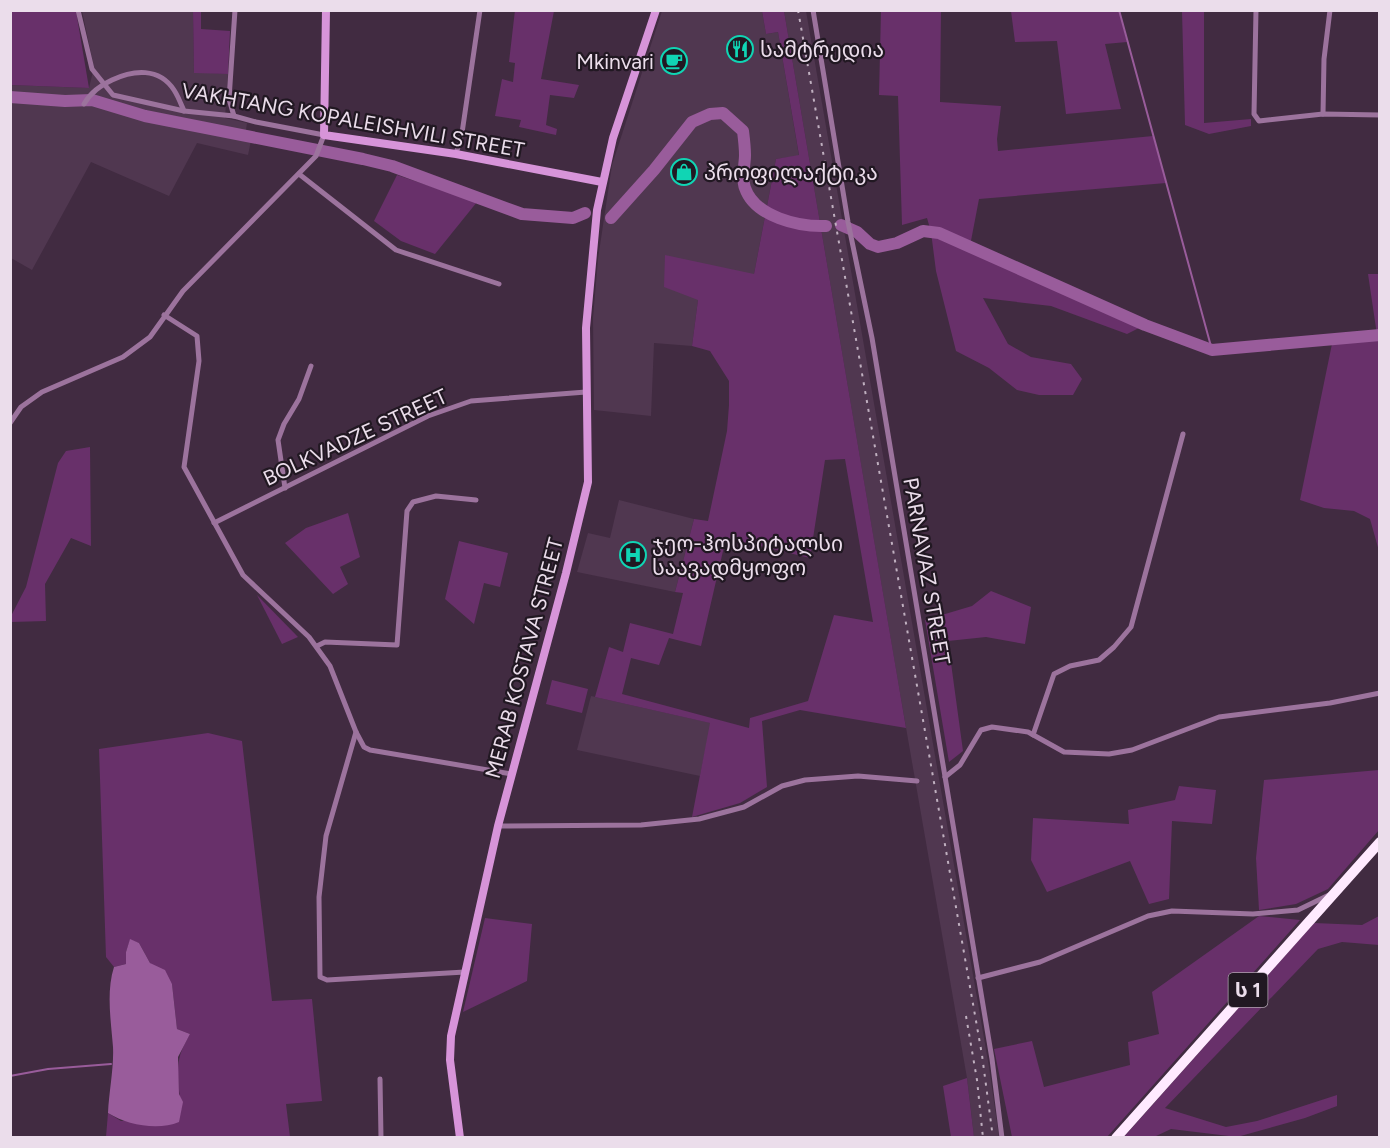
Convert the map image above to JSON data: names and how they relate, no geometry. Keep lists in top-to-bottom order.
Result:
{
  "streets": {
    "highway": ["ს 1"],
    "main road": ["VAKHTANG KOPALEISHVILI STREET", "MERAB KOSTAVA STREET"],
    "street": ["BOLKVADZE STREET", "PARNAVAZ STREET"]
  },
  "crossings": [
    ["VAKHTANG KOPALEISHVILI STREET", "MERAB KOSTAVA STREET"],
    ["BOLKVADZE STREET", "MERAB KOSTAVA STREET"]
  ],
  "places": {
    "restaurant": ["სამტრედია"],
    "cafe": ["Mkinvari"],
    "shop": ["პროფილაქტიკა"],
    "hospital": ["ჯეო-ჰოსპიტალსი საავადმყოფო"]
  }
}
